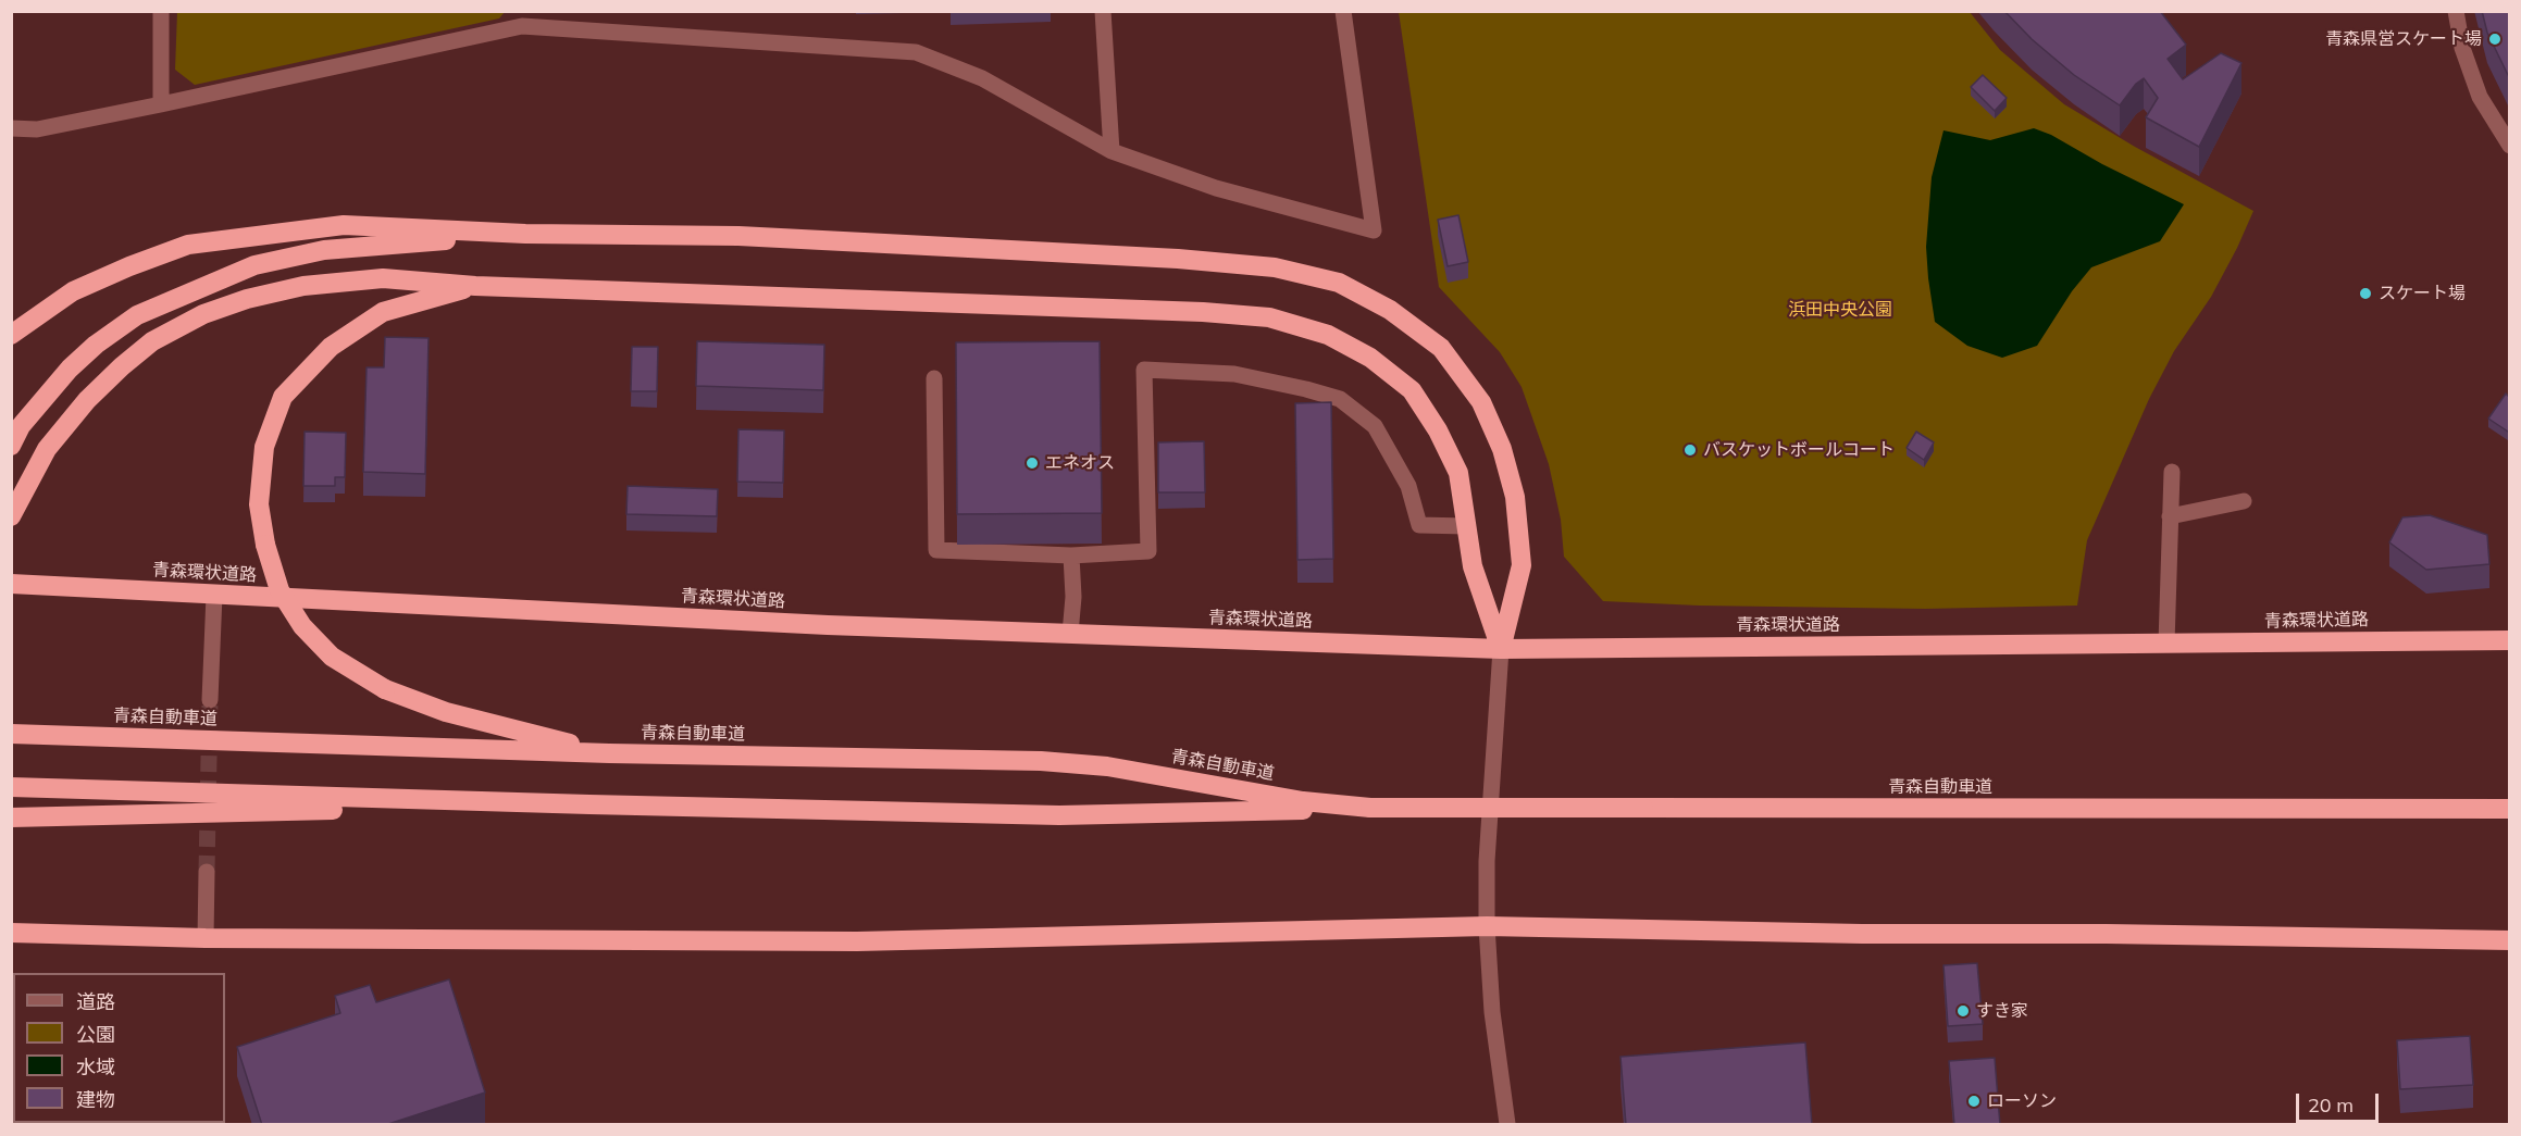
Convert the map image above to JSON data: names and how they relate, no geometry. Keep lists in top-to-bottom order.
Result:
{
  "streets": {
    "highway": ["青森環状道路", "青森自動車道"]
  },
  "parks": ["浜田中央公園"],
  "places": [
    "青森県営スケート場",
    "スケート場",
    "バスケットボールコート",
    "エネオス",
    "すき家",
    "ローソン"
  ],
  "legend": [
    "道路",
    "公園",
    "水域",
    "建物"
  ],
  "scale_bar": "20 m"
}
